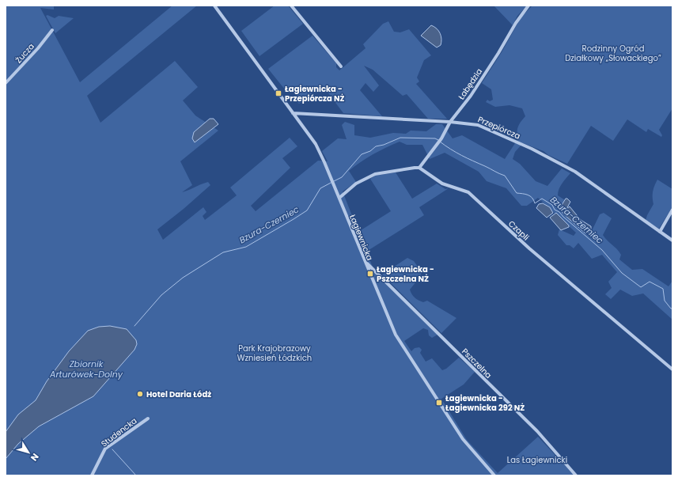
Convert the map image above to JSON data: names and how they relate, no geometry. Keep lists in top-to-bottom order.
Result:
{
  "streets": {
    "street": [
      "Żucza",
      "Łabędzia",
      "Przepiórcza",
      "Czapli",
      "Łagiewnicka",
      "Pszczelna",
      "Studencka"
    ]
  },
  "crossings": [
    ["Łabędzia", "Przepiórcza"],
    ["Łabędzia", "Czapli"],
    ["Przepiórcza", "Łagiewnicka"],
    ["Łagiewnicka", "Pszczelna"]
  ],
  "water": ["Bzura-Czerniec", "Zbiornik Arturówek-Dolny"],
  "parks": ["Rodzinny Ogród Działkowy „Słowackiego”", "Park Krajobrazowy Wzniesień Łódzkich", "Las Łagiewnicki"],
  "places": {
    "transit": ["Łagiewnicka - Przepiórcza NŻ", "Łagiewnicka - Pszczelna NŻ", "Łagiewnicka - Łagiewnicka 292 NŻ"],
    "other": ["Hotel Daria Łódż"]
  },
  "north": "bottom right"
}
